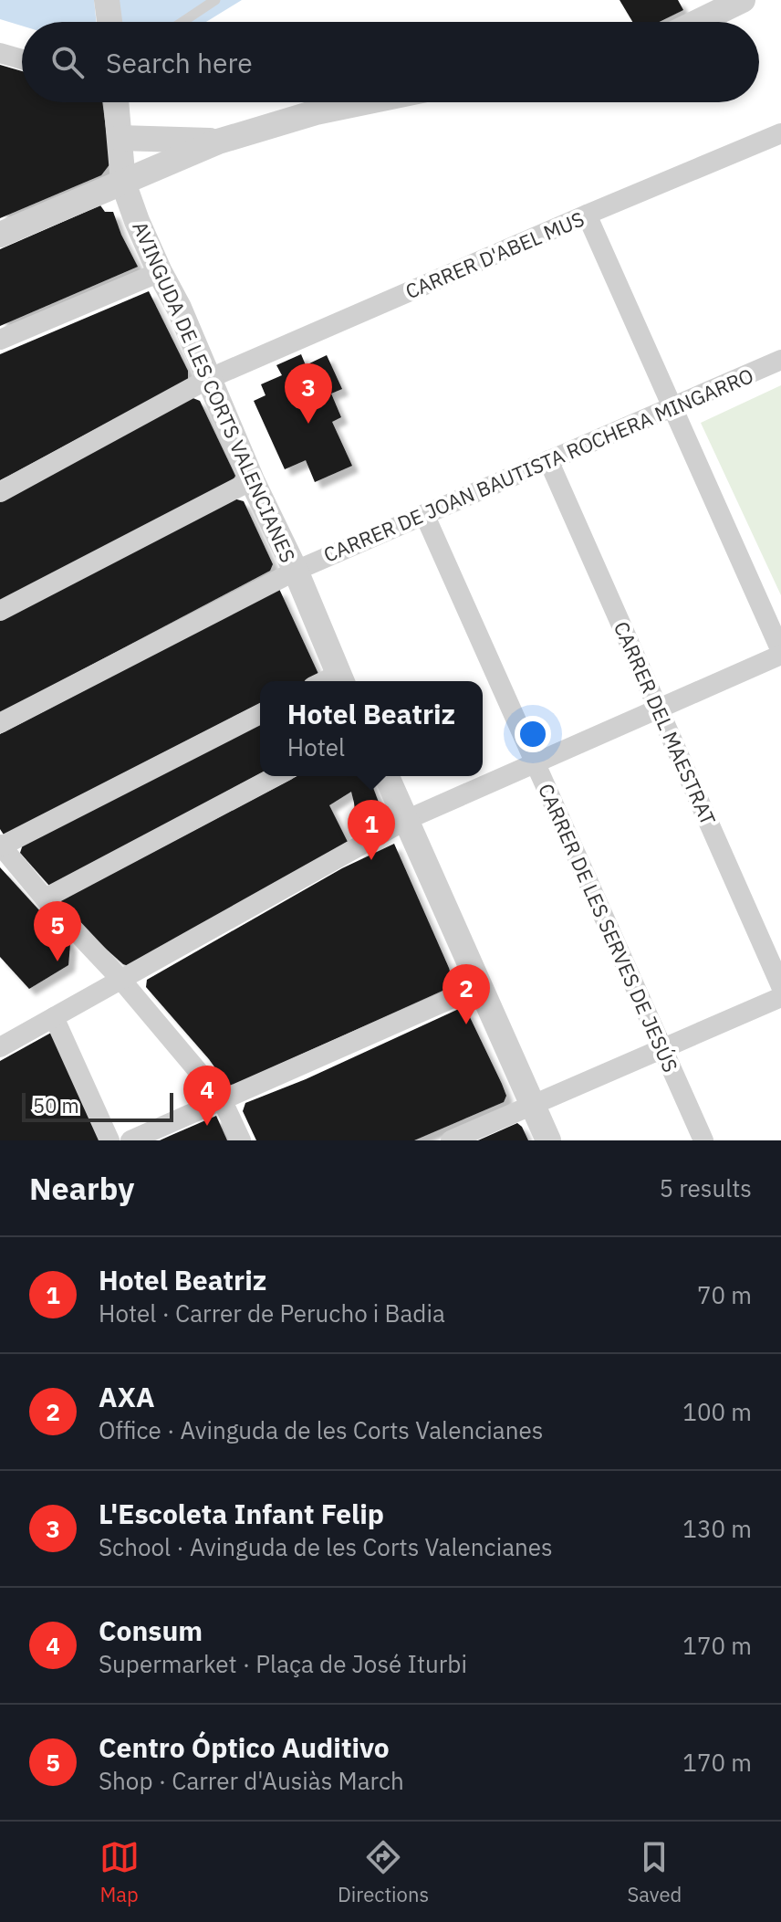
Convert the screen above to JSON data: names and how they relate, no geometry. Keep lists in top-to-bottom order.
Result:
{
  "streets": {
    "street": [
      "CARRER D'ABEL MUS",
      "AVINGUDA DE LES CORTS VALENCIANES",
      "CARRER DE JOAN BAUTISTA ROCHERA MINGARRO",
      "CARRER DEL MAESTRAT",
      "CARRER DE LES SERVES DE JESÚS"
    ]
  },
  "crossings": [
    ["CARRER D'ABEL MUS", "AVINGUDA DE LES CORTS VALENCIANES"],
    ["AVINGUDA DE LES CORTS VALENCIANES", "CARRER DE JOAN BAUTISTA ROCHERA MINGARRO"],
    ["CARRER DE JOAN BAUTISTA ROCHERA MINGARRO", "CARRER DEL MAESTRAT"],
    ["CARRER DE JOAN BAUTISTA ROCHERA MINGARRO", "CARRER DE LES SERVES DE JESÚS"]
  ],
  "scale_bar": "50 m",
  "page": {
    "search": "Search here",
    "pins": [
      "3",
      "1",
      "5",
      "2",
      "4"
    ],
    "popup": ["Hotel Beatriz", "Hotel"],
    "scale": "50 m",
    "heading": ["Nearby", "5 results"],
    "list": [
      {
        "mark": "1",
        "name": "Hotel Beatriz",
        "note": "Hotel · Carrer de Perucho i Badia",
        "value": "70 m"
      },
      {
        "mark": "2",
        "name": "AXA",
        "note": "Office · Avinguda de les Corts Valencianes",
        "value": "100 m"
      },
      {
        "mark": "3",
        "name": "L'Escoleta Infant Felip",
        "note": "School · Avinguda de les Corts Valencianes",
        "value": "130 m"
      },
      {
        "mark": "4",
        "name": "Consum",
        "note": "Supermarket · Plaça de José Iturbi",
        "value": "170 m"
      },
      {
        "mark": "5",
        "name": "Centro Óptico Auditivo",
        "note": "Shop · Carrer d'Ausiàs March",
        "value": "170 m"
      }
    ],
    "nav": ["Map", "Directions", "Saved"]
  }
}
